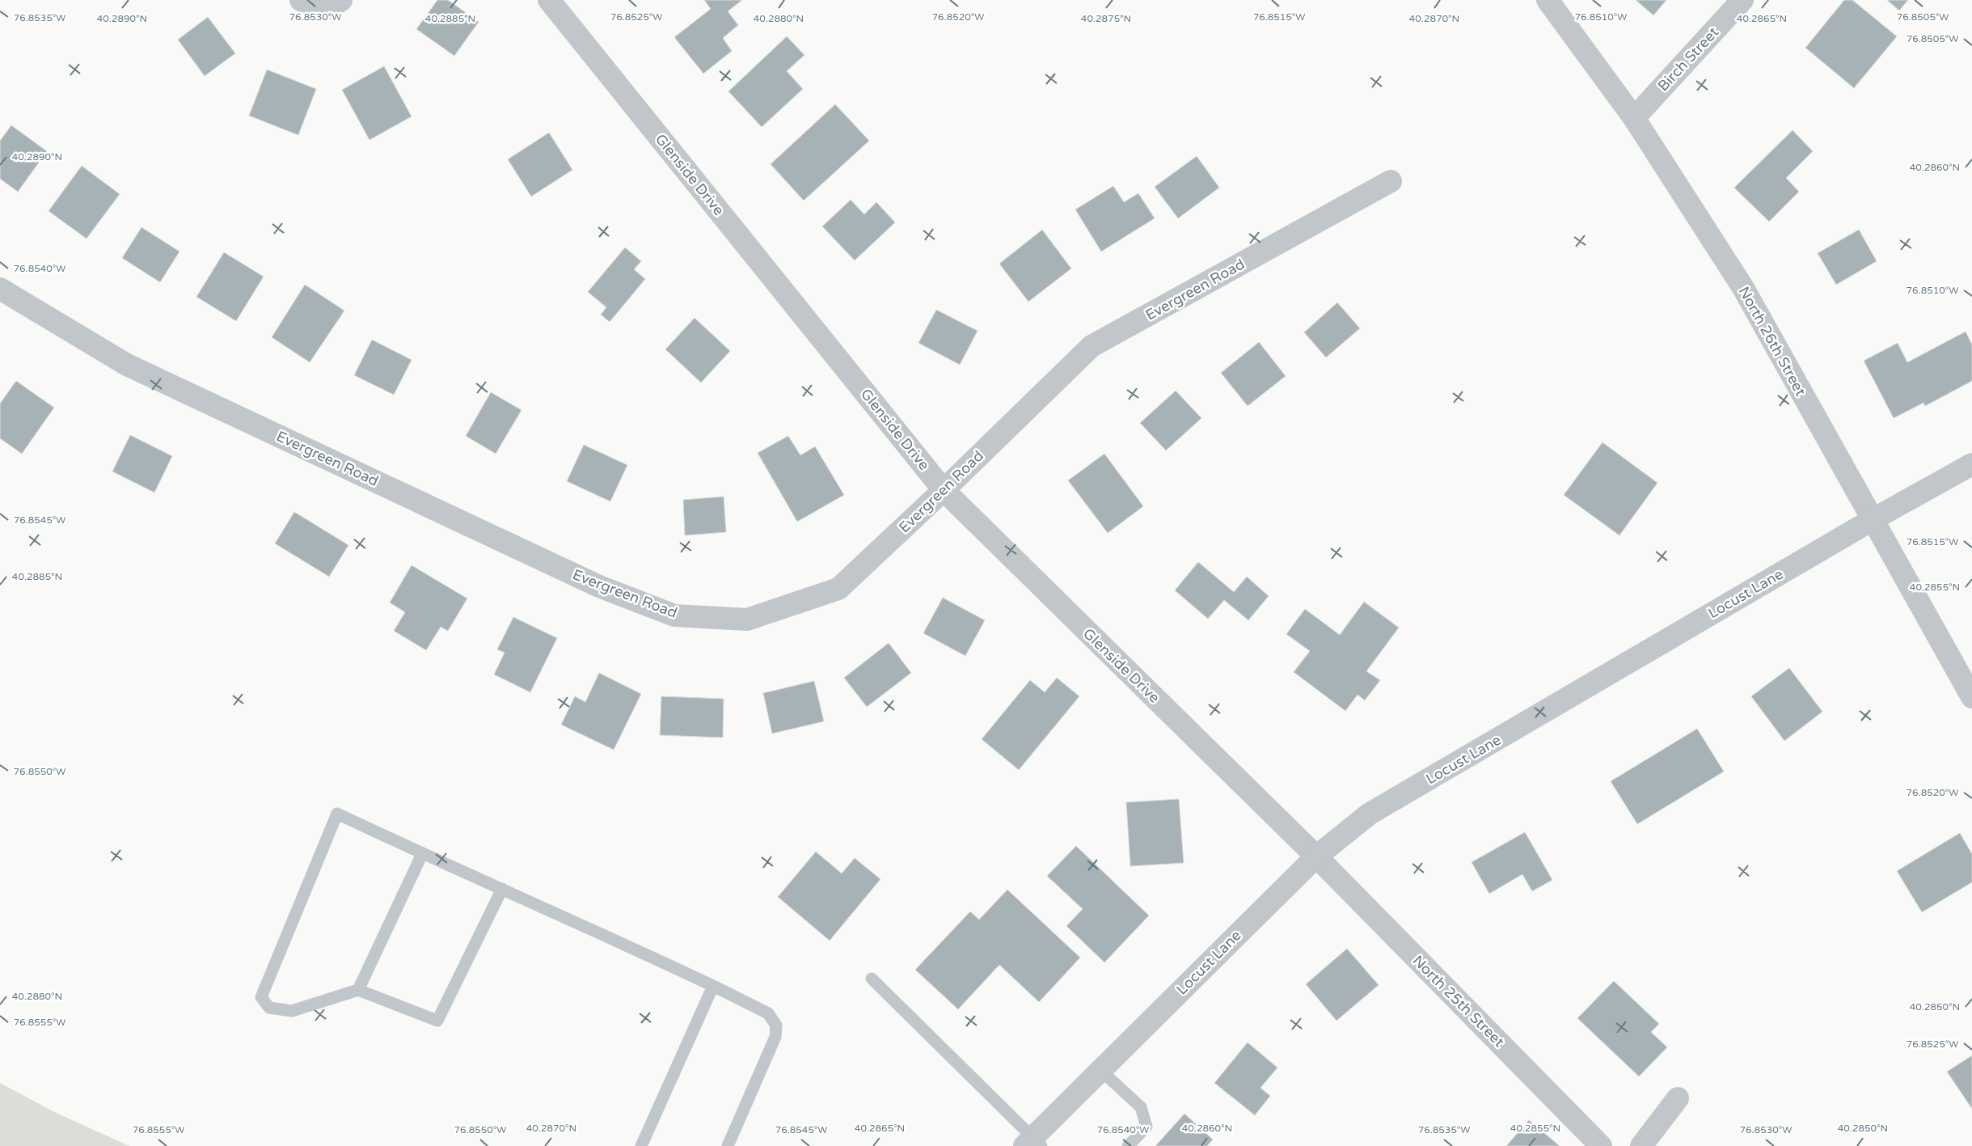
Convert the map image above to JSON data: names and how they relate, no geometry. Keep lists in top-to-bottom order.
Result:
{
  "streets": {
    "street": [
      "Birch Street",
      "Glenside Drive",
      "Evergreen Road",
      "North 26th Street",
      "Locust Lane",
      "North 25th Street"
    ]
  },
  "crossings": [
    ["Birch Street", "North 26th Street"],
    ["Glenside Drive", "Evergreen Road"],
    ["Glenside Drive", "Locust Lane"],
    ["Glenside Drive", "North 25th Street"],
    ["North 26th Street", "Locust Lane"],
    ["Locust Lane", "North 25th Street"]
  ],
  "coordinates": [
    "76.8525°W",
    "76.8520°W",
    "76.8510°W",
    "76.8530°W",
    "76.8515°W",
    "76.8505°W",
    "76.8535°W",
    "40.2890°N",
    "40.2885°N",
    "40.2880°N",
    "40.2875°N",
    "40.2870°N",
    "40.2865°N",
    "40.2860°N",
    "76.8540°W",
    "76.8545°W",
    "40.2855°N",
    "76.8550°W",
    "40.2850°N",
    "76.8555°W"
  ]
}
